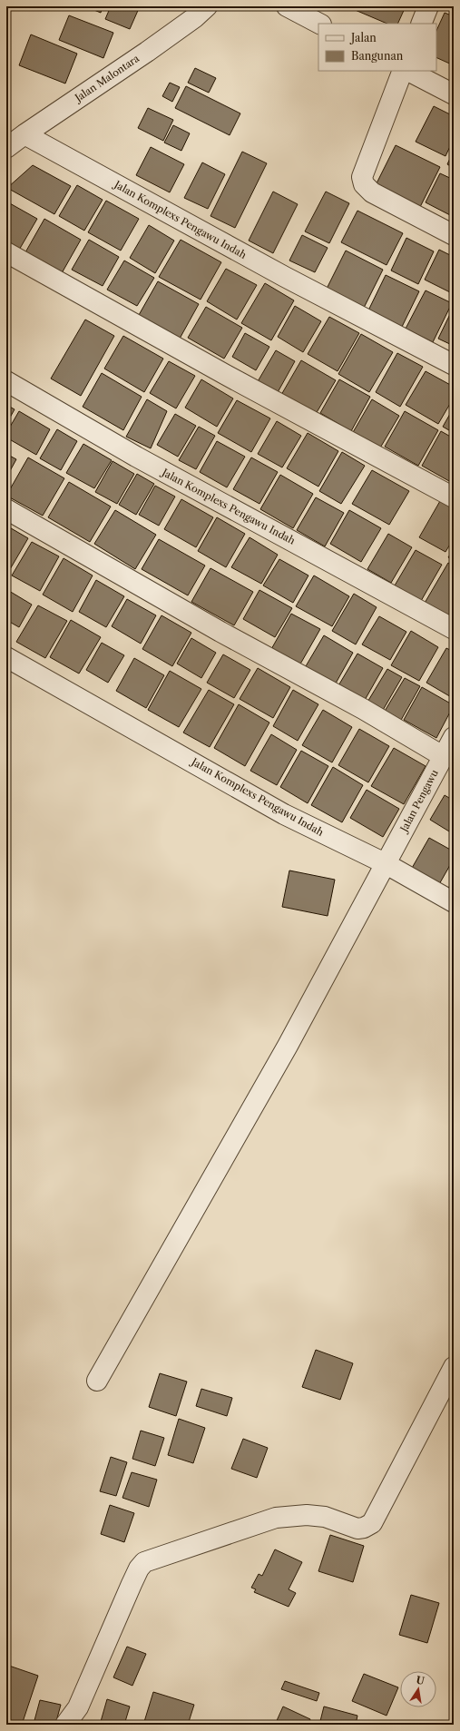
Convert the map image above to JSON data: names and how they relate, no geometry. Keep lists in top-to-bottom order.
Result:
{
  "streets": {
    "street": ["Jalan Malontara", "Jalan Komplexs Pengawu Indah", "Jalan Pengawu"]
  },
  "crossings": [
    ["Jalan Malontara", "Jalan Komplexs Pengawu Indah"],
    ["Jalan Komplexs Pengawu Indah", "Jalan Pengawu"]
  ],
  "legend": ["Jalan", "Bangunan"],
  "north": "top"
}
